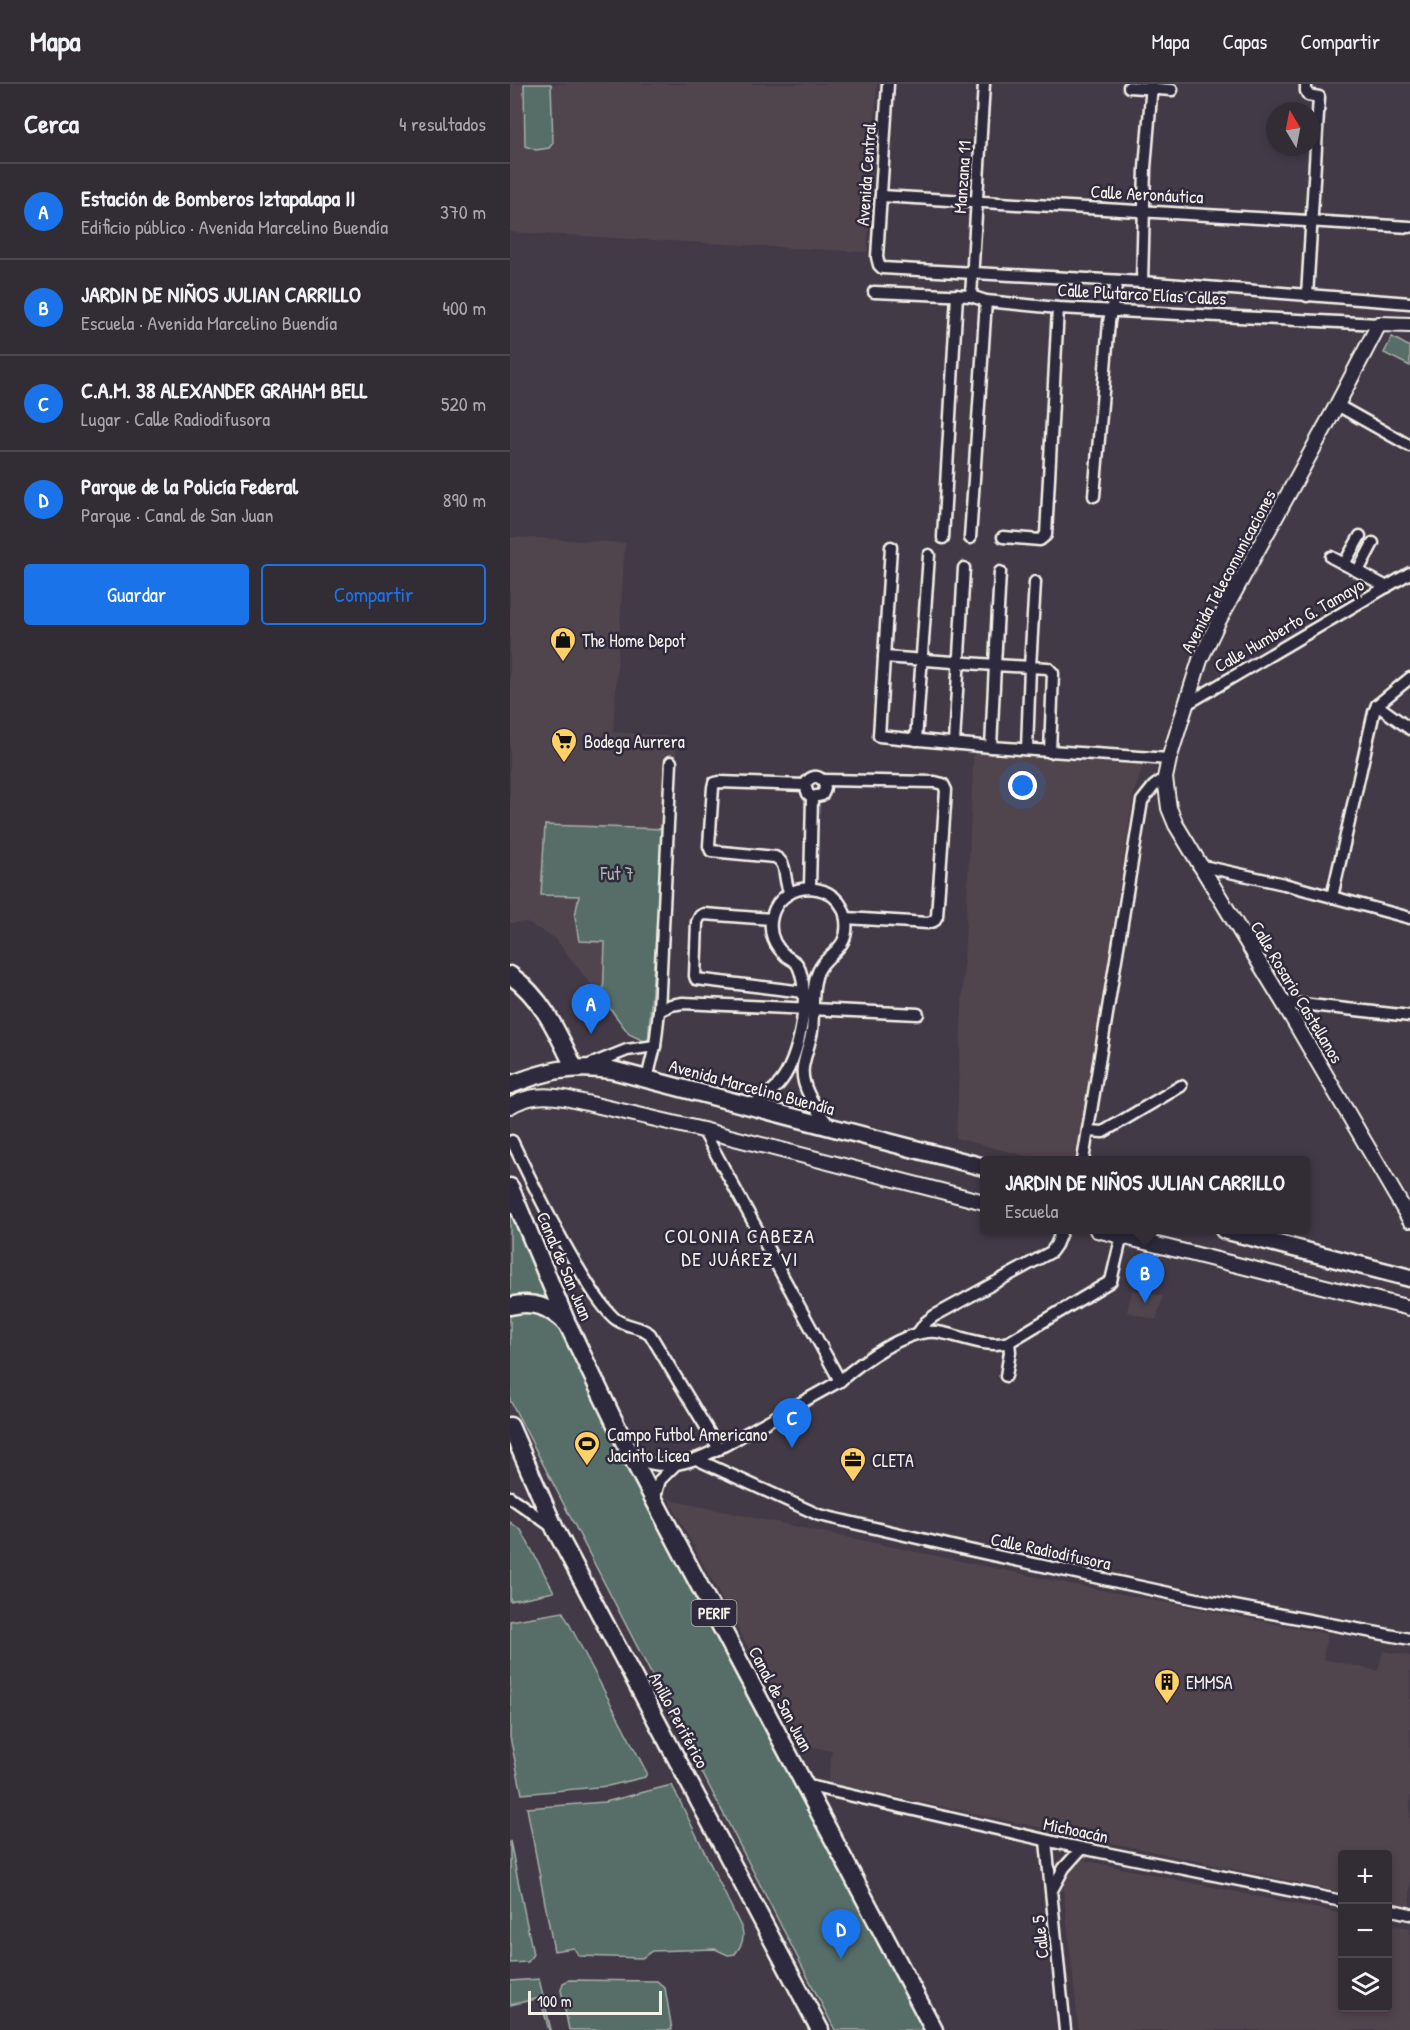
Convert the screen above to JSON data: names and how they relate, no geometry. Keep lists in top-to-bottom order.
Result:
{
  "streets": {
    "main road": [
      "Avenida Marcelino Buendía",
      "Canal de San Juan",
      "PERIF",
      "Anillo Periférico"
    ],
    "street": [
      "Avenida Central",
      "Manzana 11",
      "Calle Aeronáutica",
      "Calle Plutarco Elías Calles",
      "Avenida Telecomunicaciones",
      "Calle Humberto G. Tamayo",
      "Calle Rosario Castellanos",
      "Calle Radiodifusora",
      "Michoacán",
      "Calle 5"
    ]
  },
  "crossings": [
    ["Avenida Central", "Calle Aeronáutica"],
    ["Avenida Central", "Calle Plutarco Elías Calles"],
    ["Manzana 11", "Calle Aeronáutica"],
    ["Manzana 11", "Calle Plutarco Elías Calles"],
    ["Calle Plutarco Elías Calles", "Avenida Telecomunicaciones"],
    ["Avenida Telecomunicaciones", "Calle Humberto G. Tamayo"],
    ["Avenida Telecomunicaciones", "Calle Rosario Castellanos"],
    ["Canal de San Juan", "Michoacán"],
    ["Michoacán", "Calle 5"]
  ],
  "districts": ["COLONIA CABEZA DE JUÁREZ VI"],
  "parks": ["Fut 7"],
  "places": {
    "shop": ["The Home Depot"],
    "supermarket": ["Bodega Aurrera"],
    "sports": ["Campo Futbol Americano Jacinto Licea"],
    "office": ["CLETA"],
    "building": ["EMMSA"]
  },
  "scale_bar": "100 m",
  "north": "top",
  "page": {
    "header": "Mapa",
    "nav": ["Mapa", "Capas", "Compartir"],
    "heading": ["Cerca", "4 resultados"],
    "list": [
      {
        "mark": "A",
        "name": "Estación de Bomberos Iztapalapa II",
        "note": "Edificio público · Avenida Marcelino Buendía",
        "value": "370 m"
      },
      {
        "mark": "B",
        "name": "JARDIN DE NIÑOS JULIAN CARRILLO",
        "note": "Escuela · Avenida Marcelino Buendía",
        "value": "400 m"
      },
      {
        "mark": "C",
        "name": "C.A.M. 38 ALEXANDER GRAHAM BELL",
        "note": "Lugar · Calle Radiodifusora",
        "value": "520 m"
      },
      {
        "mark": "D",
        "name": "Parque de la Policía Federal",
        "note": "Parque · Canal de San Juan",
        "value": "890 m"
      }
    ],
    "buttons": ["Guardar", "Compartir"],
    "pins": [
      "A",
      "B",
      "C",
      "D"
    ],
    "popup": ["JARDIN DE NIÑOS JULIAN CARRILLO", "Escuela"],
    "map_buttons": ["+", "−"],
    "scale": "100 m"
  }
}
